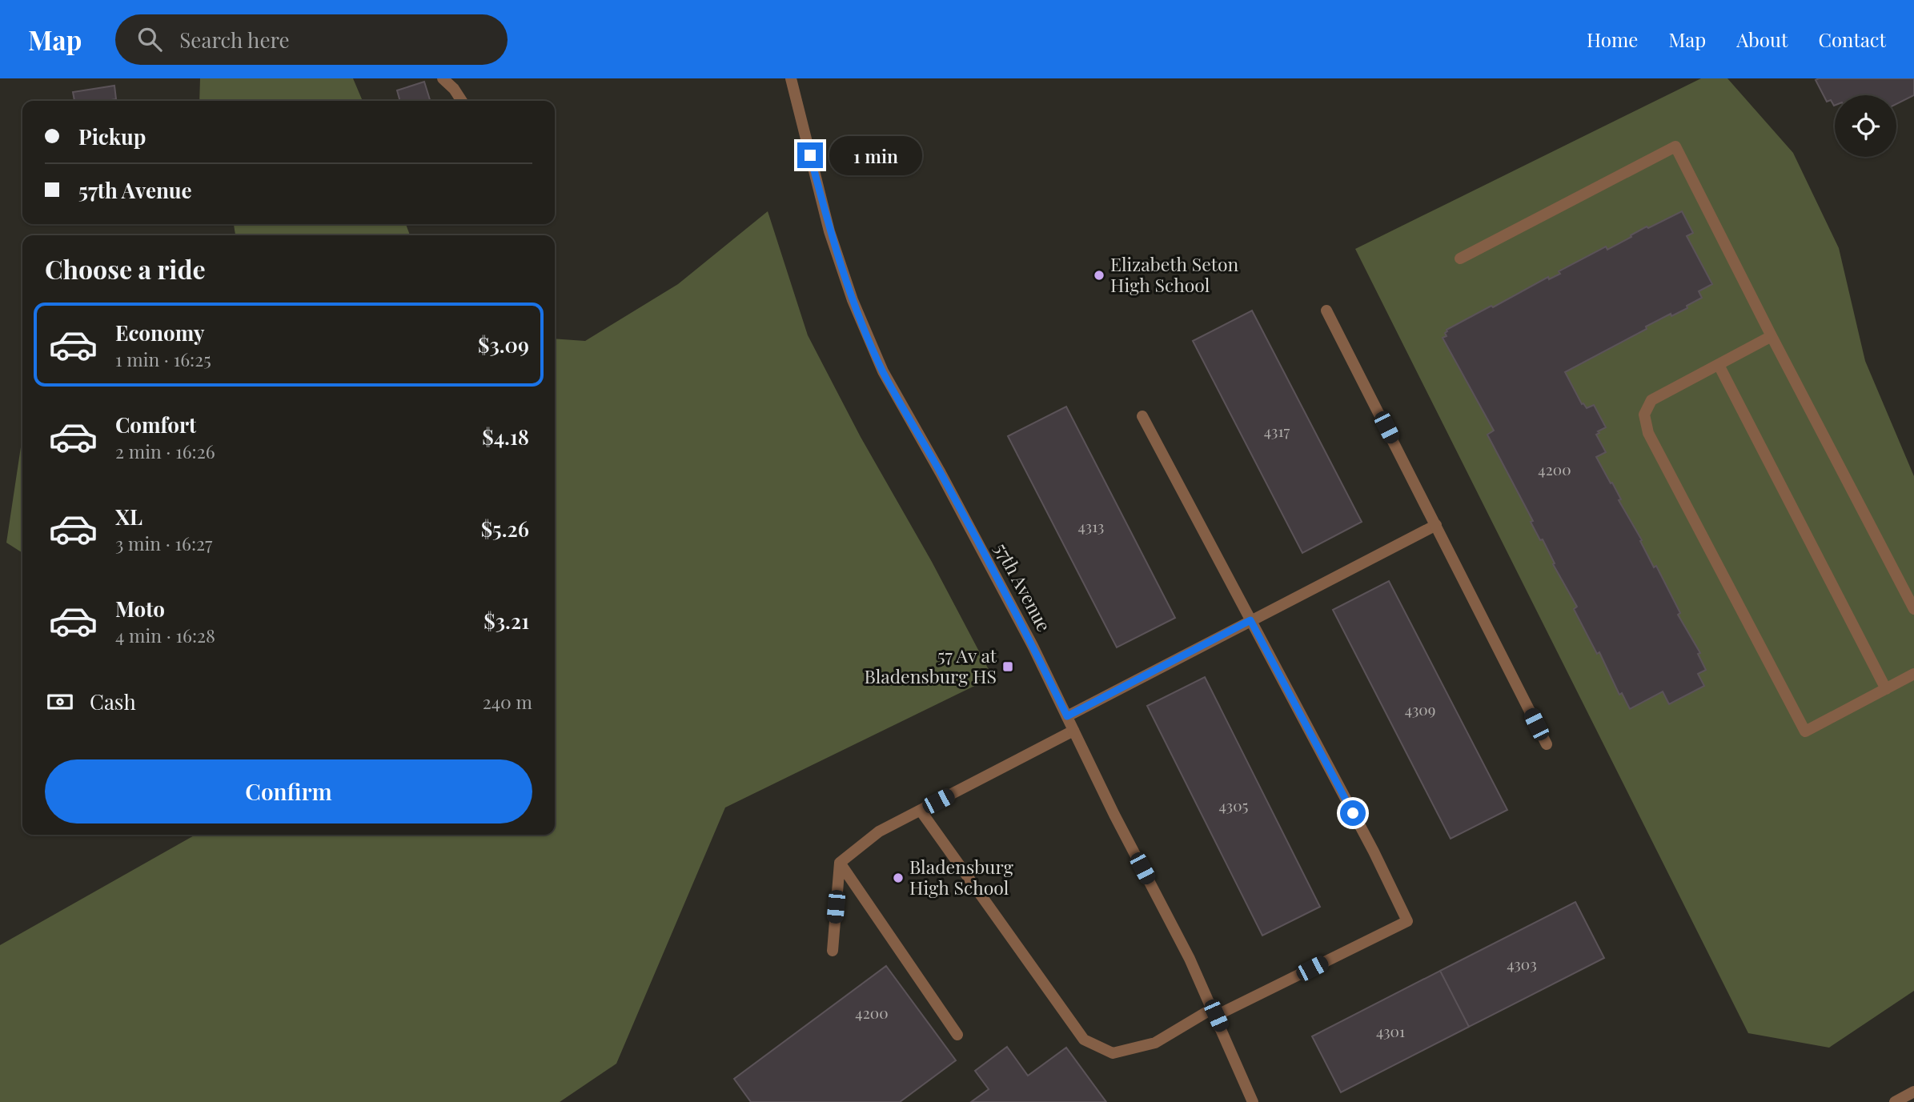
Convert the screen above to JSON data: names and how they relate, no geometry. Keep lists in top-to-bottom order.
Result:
{
  "streets": {
    "street": ["57th Avenue"]
  },
  "places": {
    "other": ["Elizabeth Seton High School", "Bladensburg High School"],
    "transit": ["57 Av at Bladensburg HS"]
  },
  "house_numbers": [
    "4317",
    "4200",
    "4313",
    "4309",
    "4305",
    "4303",
    "4200",
    "4301"
  ],
  "page": {
    "header": "Map",
    "search": "Search here",
    "nav": [
      "Home",
      "Map",
      "About",
      "Contact"
    ],
    "banner": ["Pickup", "57th Avenue"],
    "bubble": "1 min",
    "heading": "Choose a ride",
    "list": [
      {
        "name": "Economy",
        "note": "1 min · 16:25",
        "value": "$3.09"
      },
      {
        "name": "Comfort",
        "note": "2 min · 16:26",
        "value": "$4.18"
      },
      {
        "name": "XL",
        "note": "3 min · 16:27",
        "value": "$5.26"
      },
      {
        "name": "Moto",
        "note": "4 min · 16:28",
        "value": "$3.21"
      }
    ],
    "pay": ["Cash", "240 m"],
    "buttons": "Confirm"
  }
}
